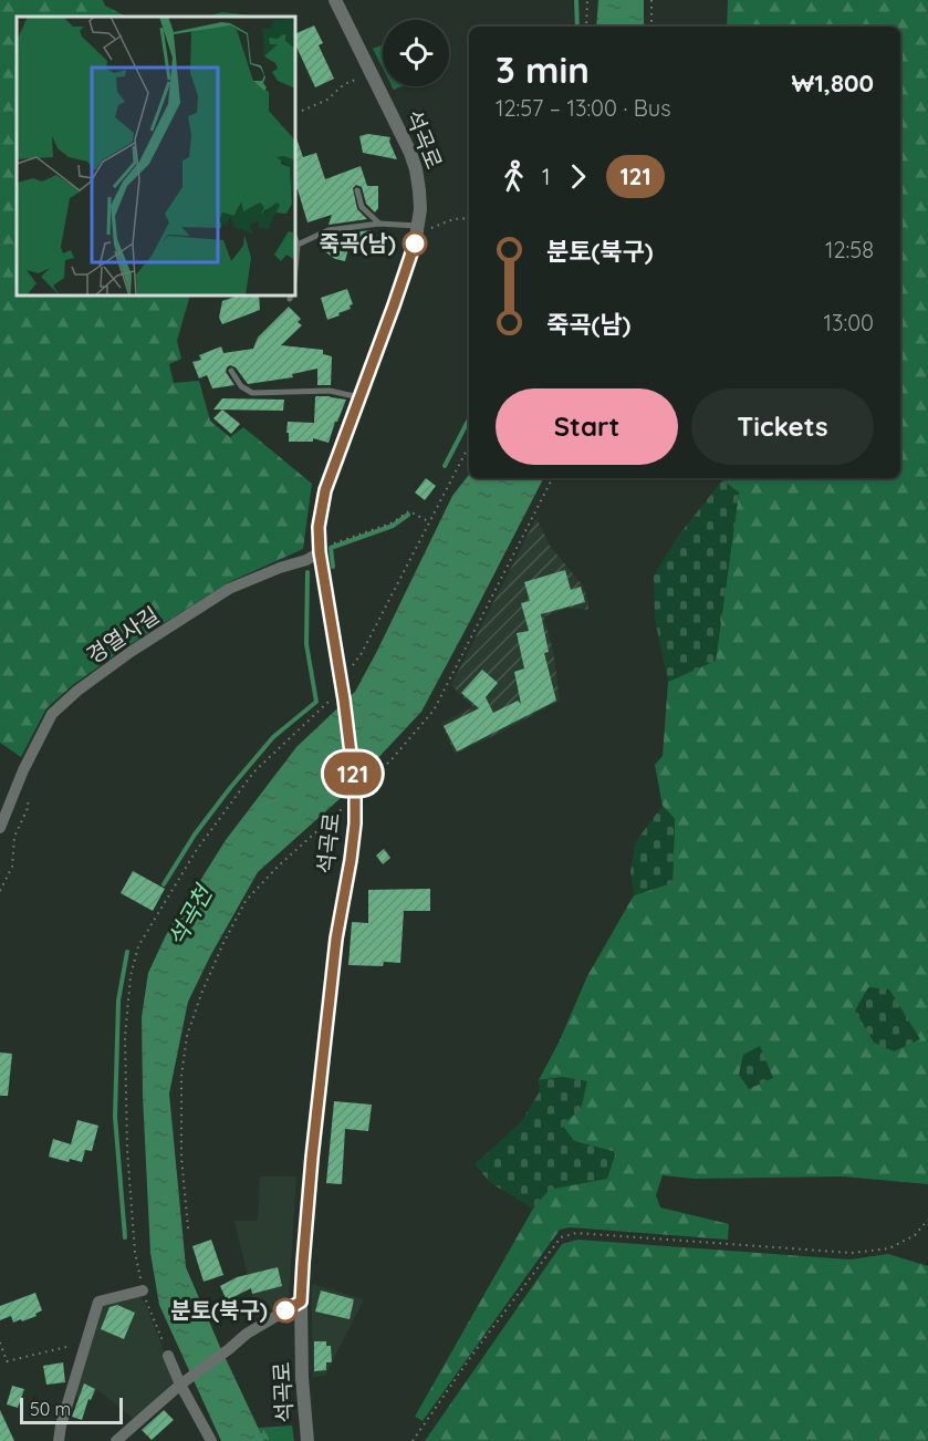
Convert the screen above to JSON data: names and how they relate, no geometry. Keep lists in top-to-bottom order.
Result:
{
  "streets": {
    "street": ["석곡로", "경열사길"]
  },
  "crossings": [
    ["석곡로", "경열사길"]
  ],
  "water": ["석곡천"],
  "places": ["죽곡(남)", "분토(북구)"],
  "lines": ["bus line 121"],
  "scale_bar": "50 m",
  "page": {
    "on_map": "121",
    "heading": ["3 min", "12:57 – 13:00 · Bus", "₩1,800"],
    "legs": ["1", "121"],
    "list": [
      {
        "name": "분토(북구)",
        "value": "12:58"
      },
      {
        "name": "죽곡(남)",
        "value": "13:00"
      }
    ],
    "buttons": ["Start", "Tickets"],
    "scale": "50 m"
  }
}
